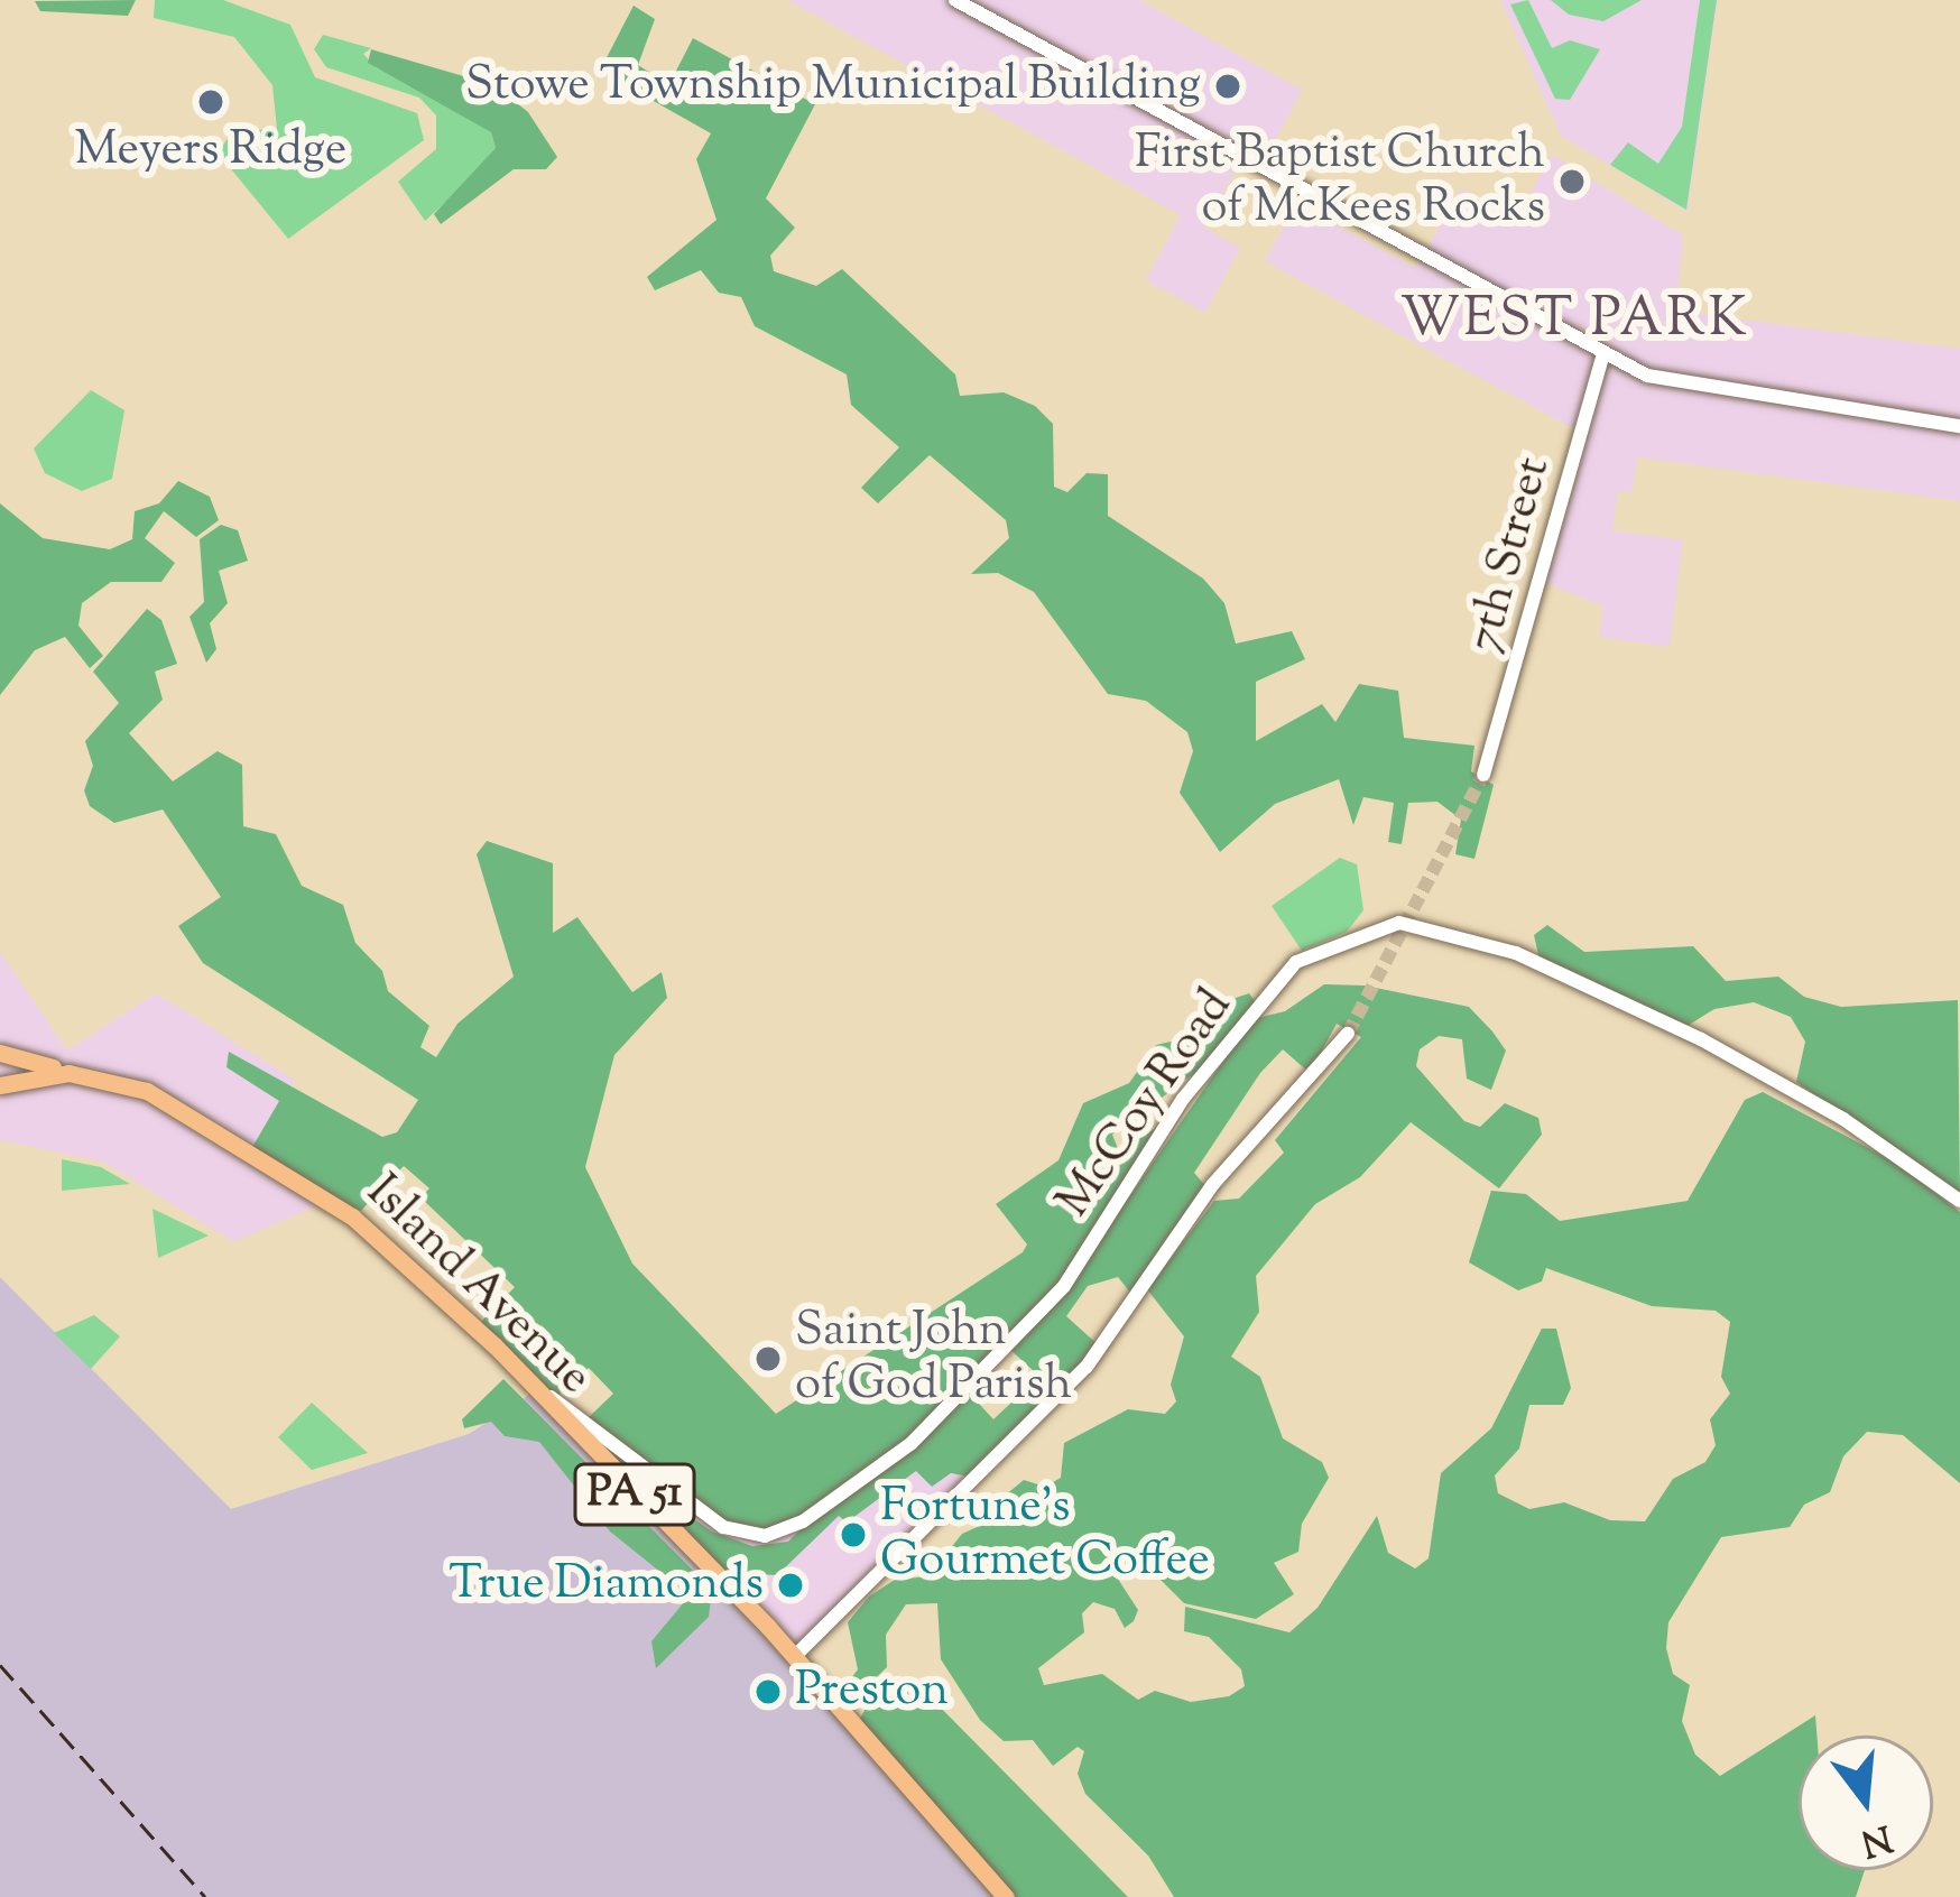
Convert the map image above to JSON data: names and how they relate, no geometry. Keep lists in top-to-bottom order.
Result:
{
  "streets": {
    "main road": ["Island Avenue", "PA 51"],
    "street": ["7th Street", "McCoy Road"]
  },
  "crossings": [
    ["McCoy Road", "Island Avenue"]
  ],
  "districts": ["WEST PARK"],
  "places": [
    "Stowe Township Municipal Building",
    "Meyers Ridge",
    "First Baptist Church of McKees Rocks",
    "Saint John of God Parish",
    "Fortune's Gourmet Coffee",
    "True Diamonds",
    "Preston"
  ],
  "north": "bottom"
}
